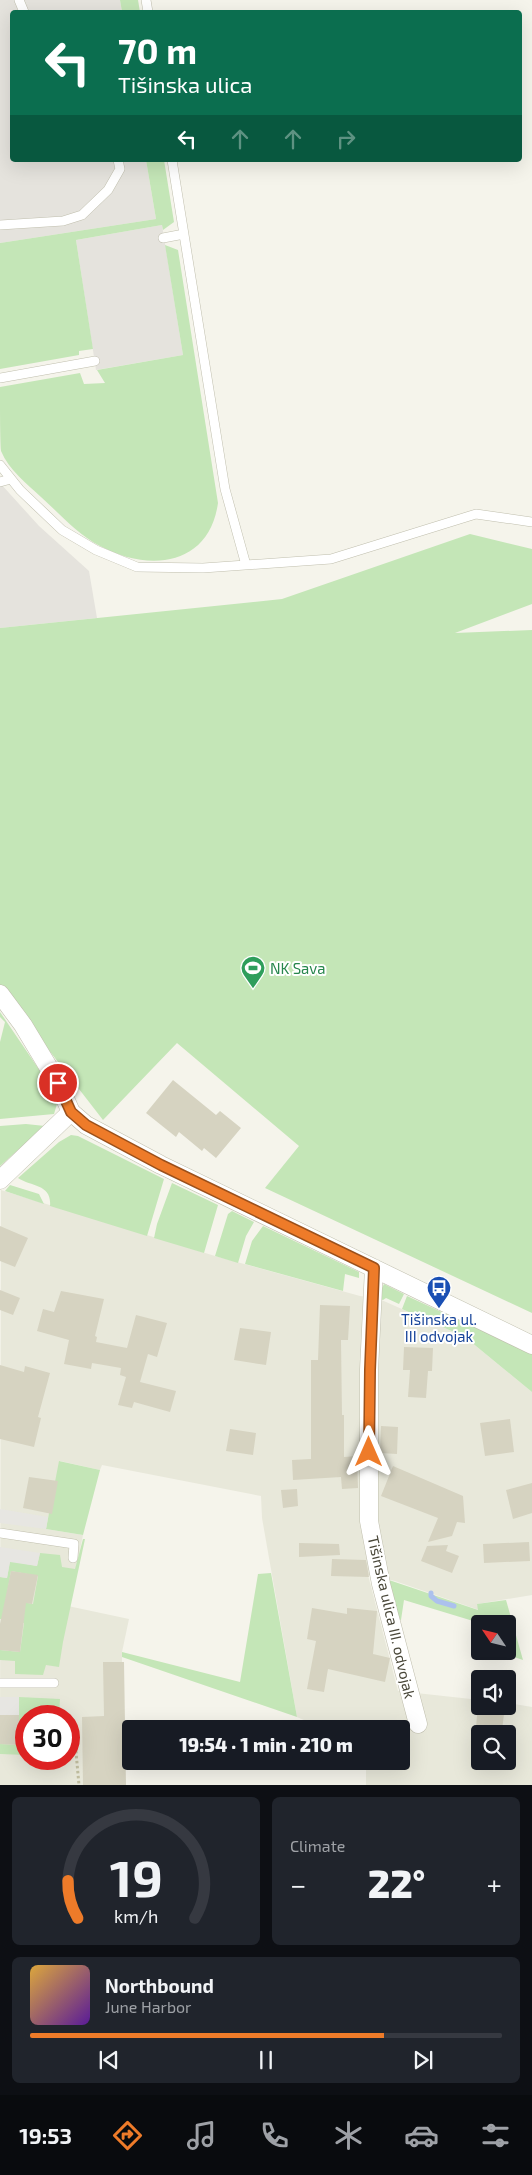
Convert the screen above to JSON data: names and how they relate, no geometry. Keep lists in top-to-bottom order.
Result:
{
  "streets": {
    "street": ["Tišinska ulica III. odvojak"]
  },
  "places": {
    "sports": ["NK Sava"],
    "bus stop": ["Tišinska ul. III odvojak"]
  },
  "north": "top left",
  "page": {
    "turn": ["70 m", "Tišinska ulica"],
    "limit": "30",
    "trip": "19:54 · 1 min · 210 m",
    "tile": "Climate",
    "heat": ["−", "22°", "+"],
    "song": ["Northbound", "June Harbor"],
    "tabs": "19:53",
    "gauge": ["19", "km/h"]
  }
}
